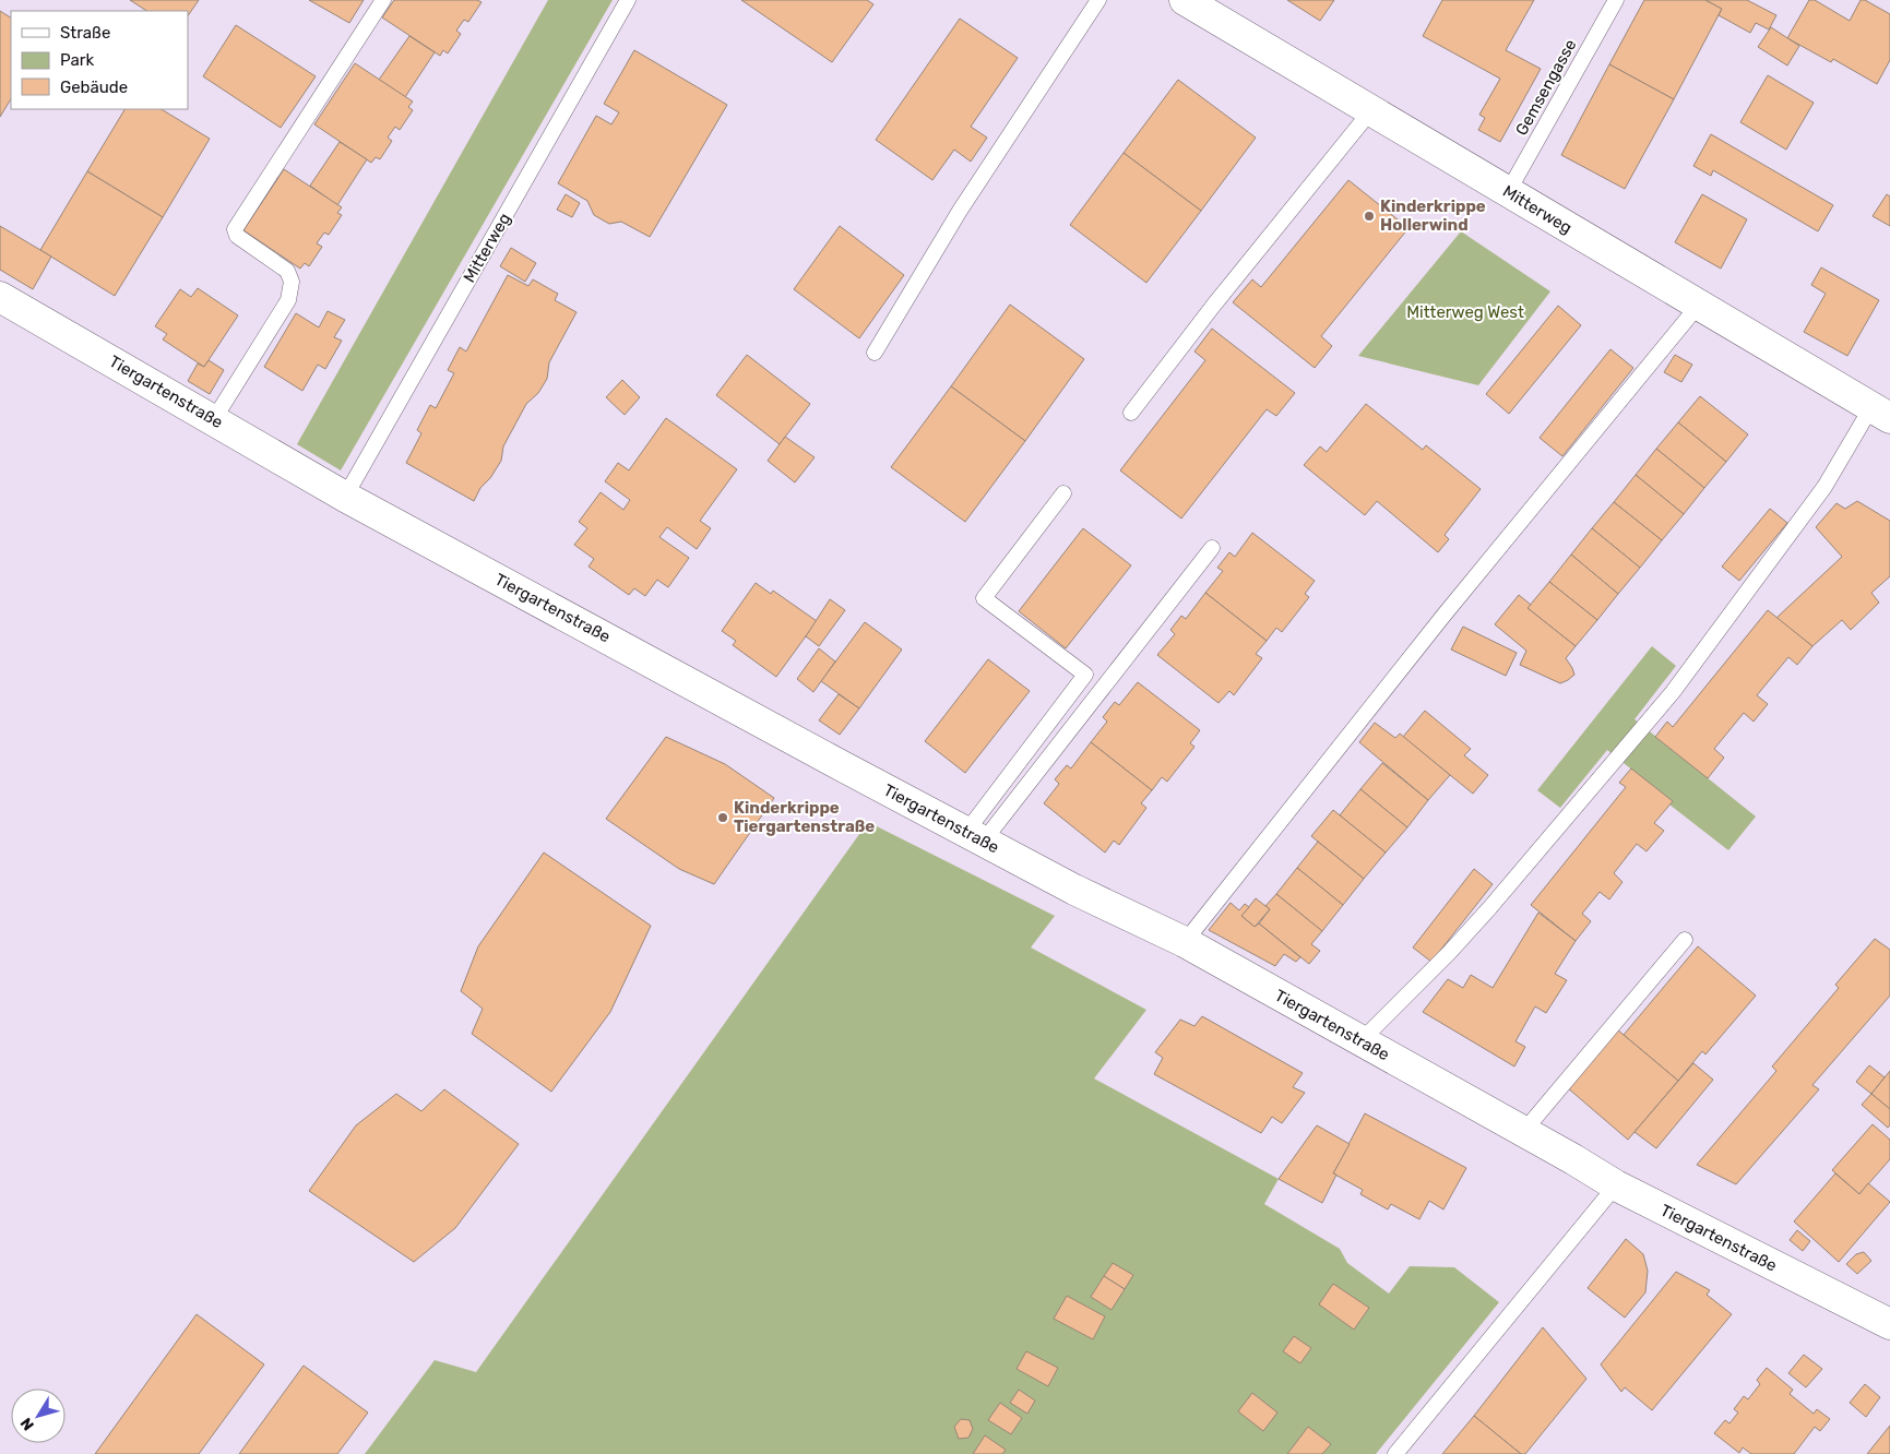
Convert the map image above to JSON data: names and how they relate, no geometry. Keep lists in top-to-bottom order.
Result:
{
  "streets": {
    "street": ["Mitterweg", "Tiergartenstraße"],
    "lane": ["Gemsengasse"]
  },
  "crossings": [
    ["Gemsengasse", "Mitterweg"],
    ["Mitterweg", "Tiergartenstraße"]
  ],
  "parks": ["Mitterweg West"],
  "places": ["Kinderkrippe Hollerwind", "Kinderkrippe Tiergartenstraße"],
  "legend": ["Straße", "Park", "Gebäude"],
  "north": "bottom left"
}
